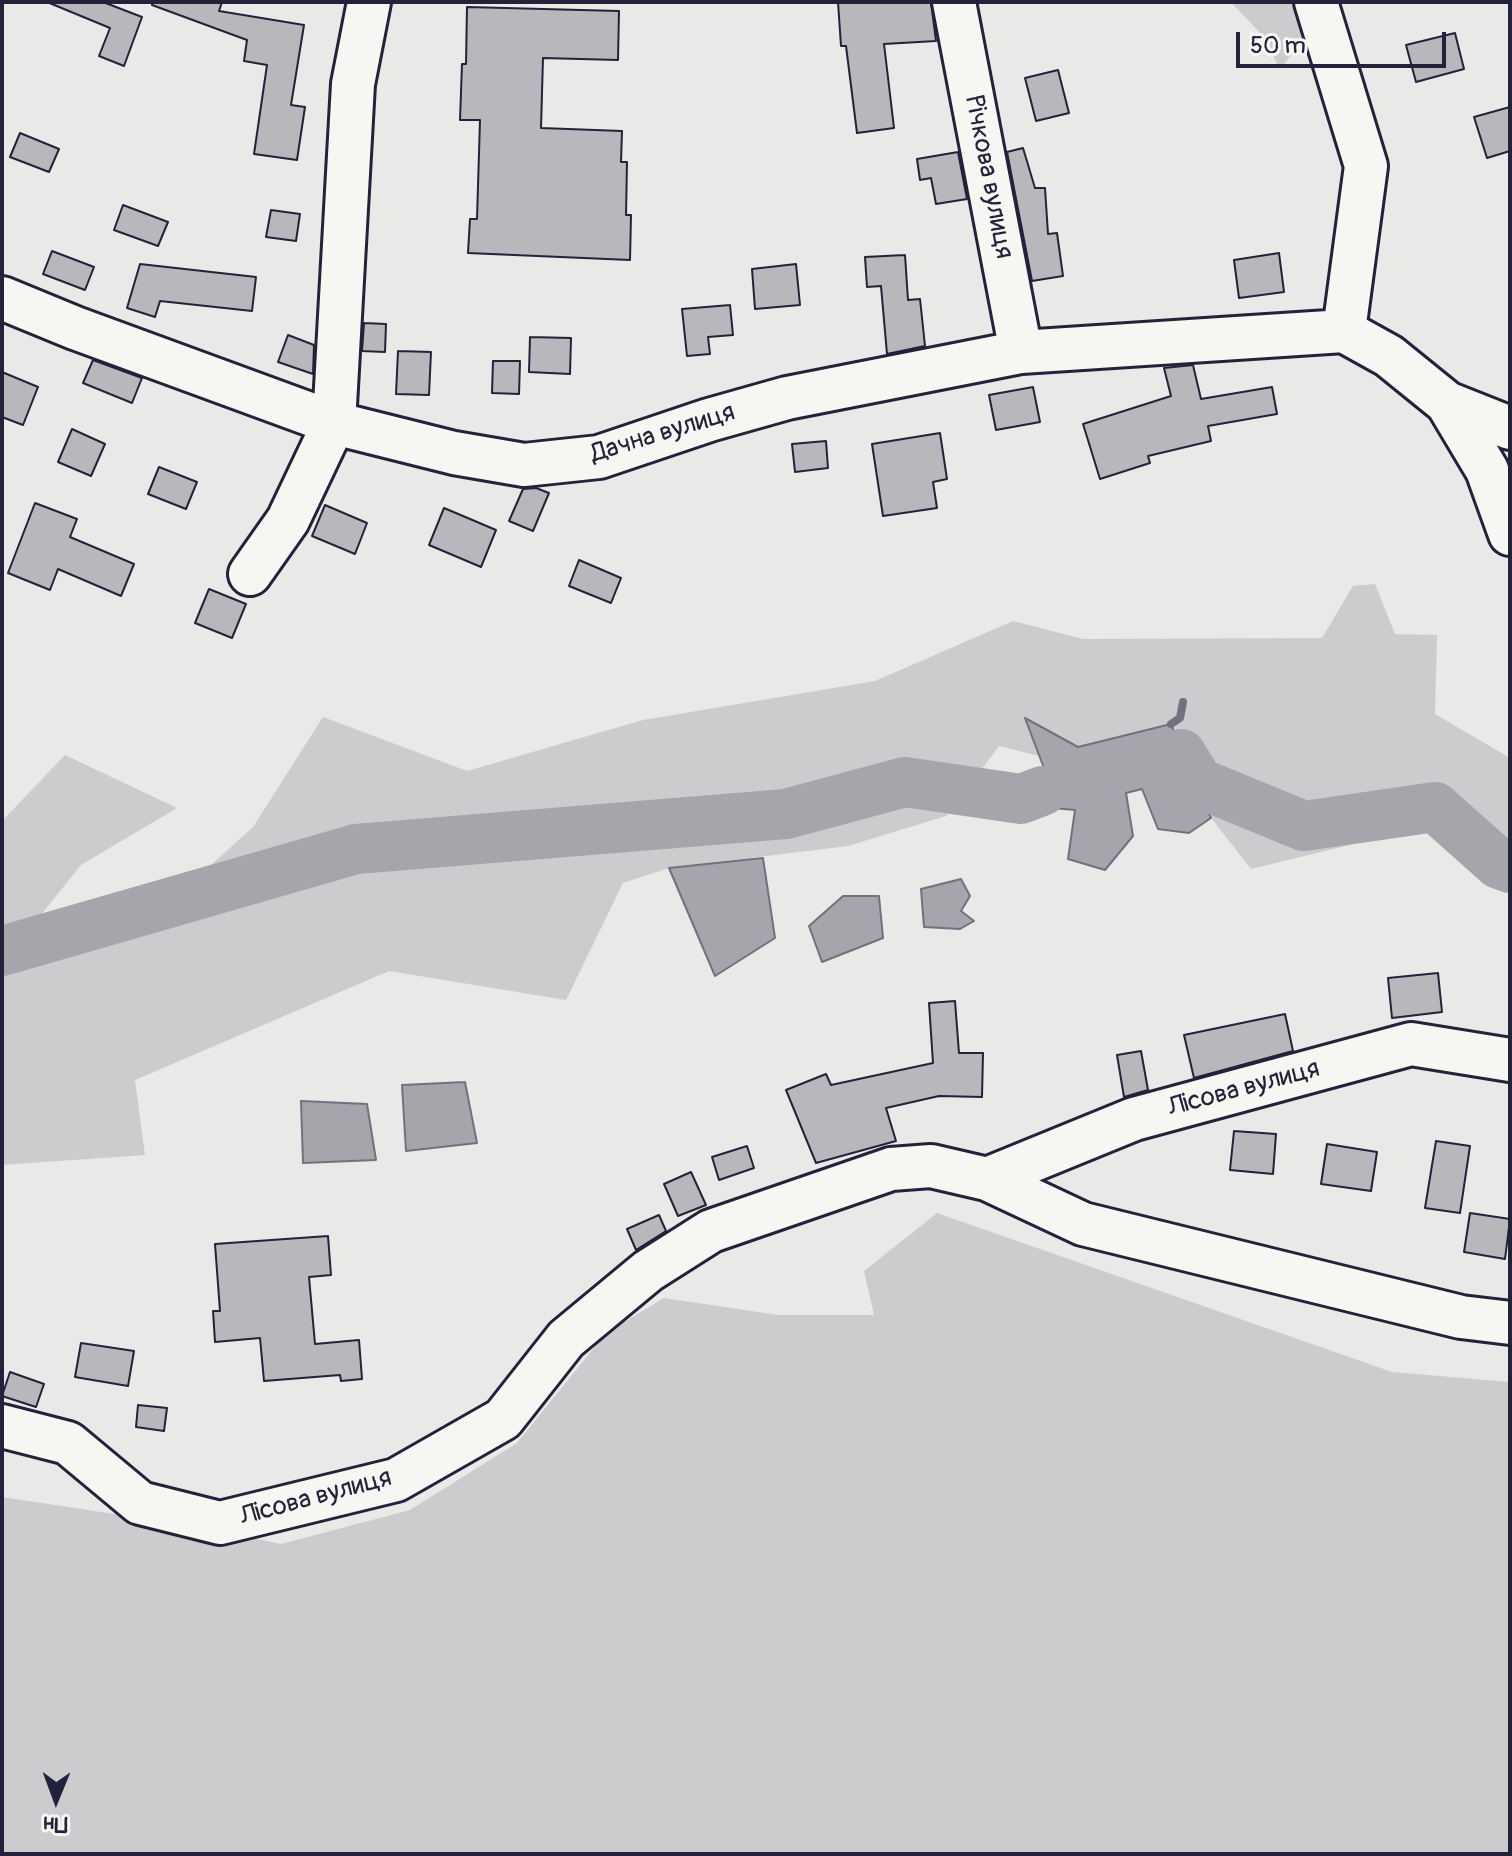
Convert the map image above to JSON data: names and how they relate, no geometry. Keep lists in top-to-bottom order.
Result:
{
  "streets": {
    "street": ["Річкова вулиця", "Дачна вулиця", "Лісова вулиця"]
  },
  "crossings": [
    ["Річкова вулиця", "Дачна вулиця"]
  ],
  "scale_bar": "50 m",
  "north": "bottom"
}
